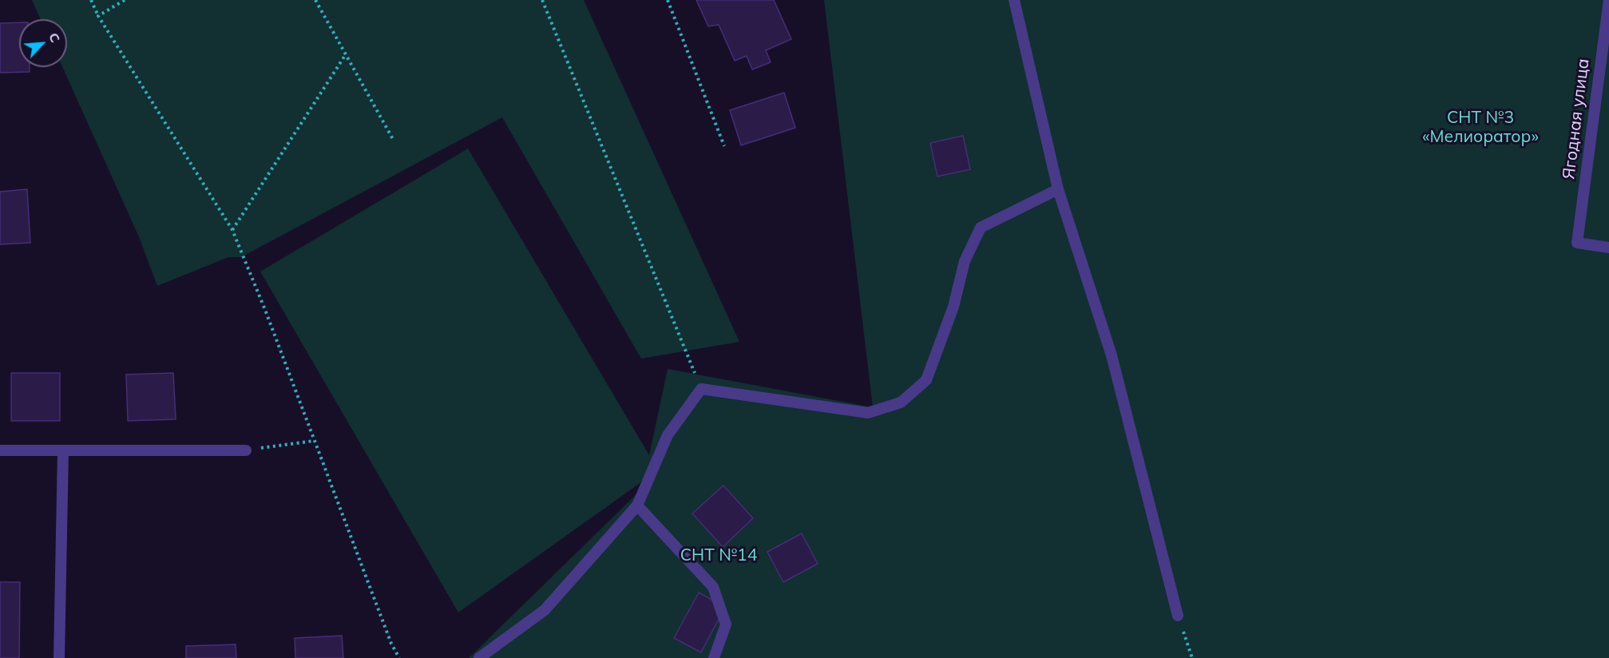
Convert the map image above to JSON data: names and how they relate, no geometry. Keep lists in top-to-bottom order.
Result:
{
  "streets": {
    "lane": ["Ягодная улица"]
  },
  "parks": ["СНТ №3 «Мелиоратор»", "СНТ №14"],
  "north": "top right"
}
